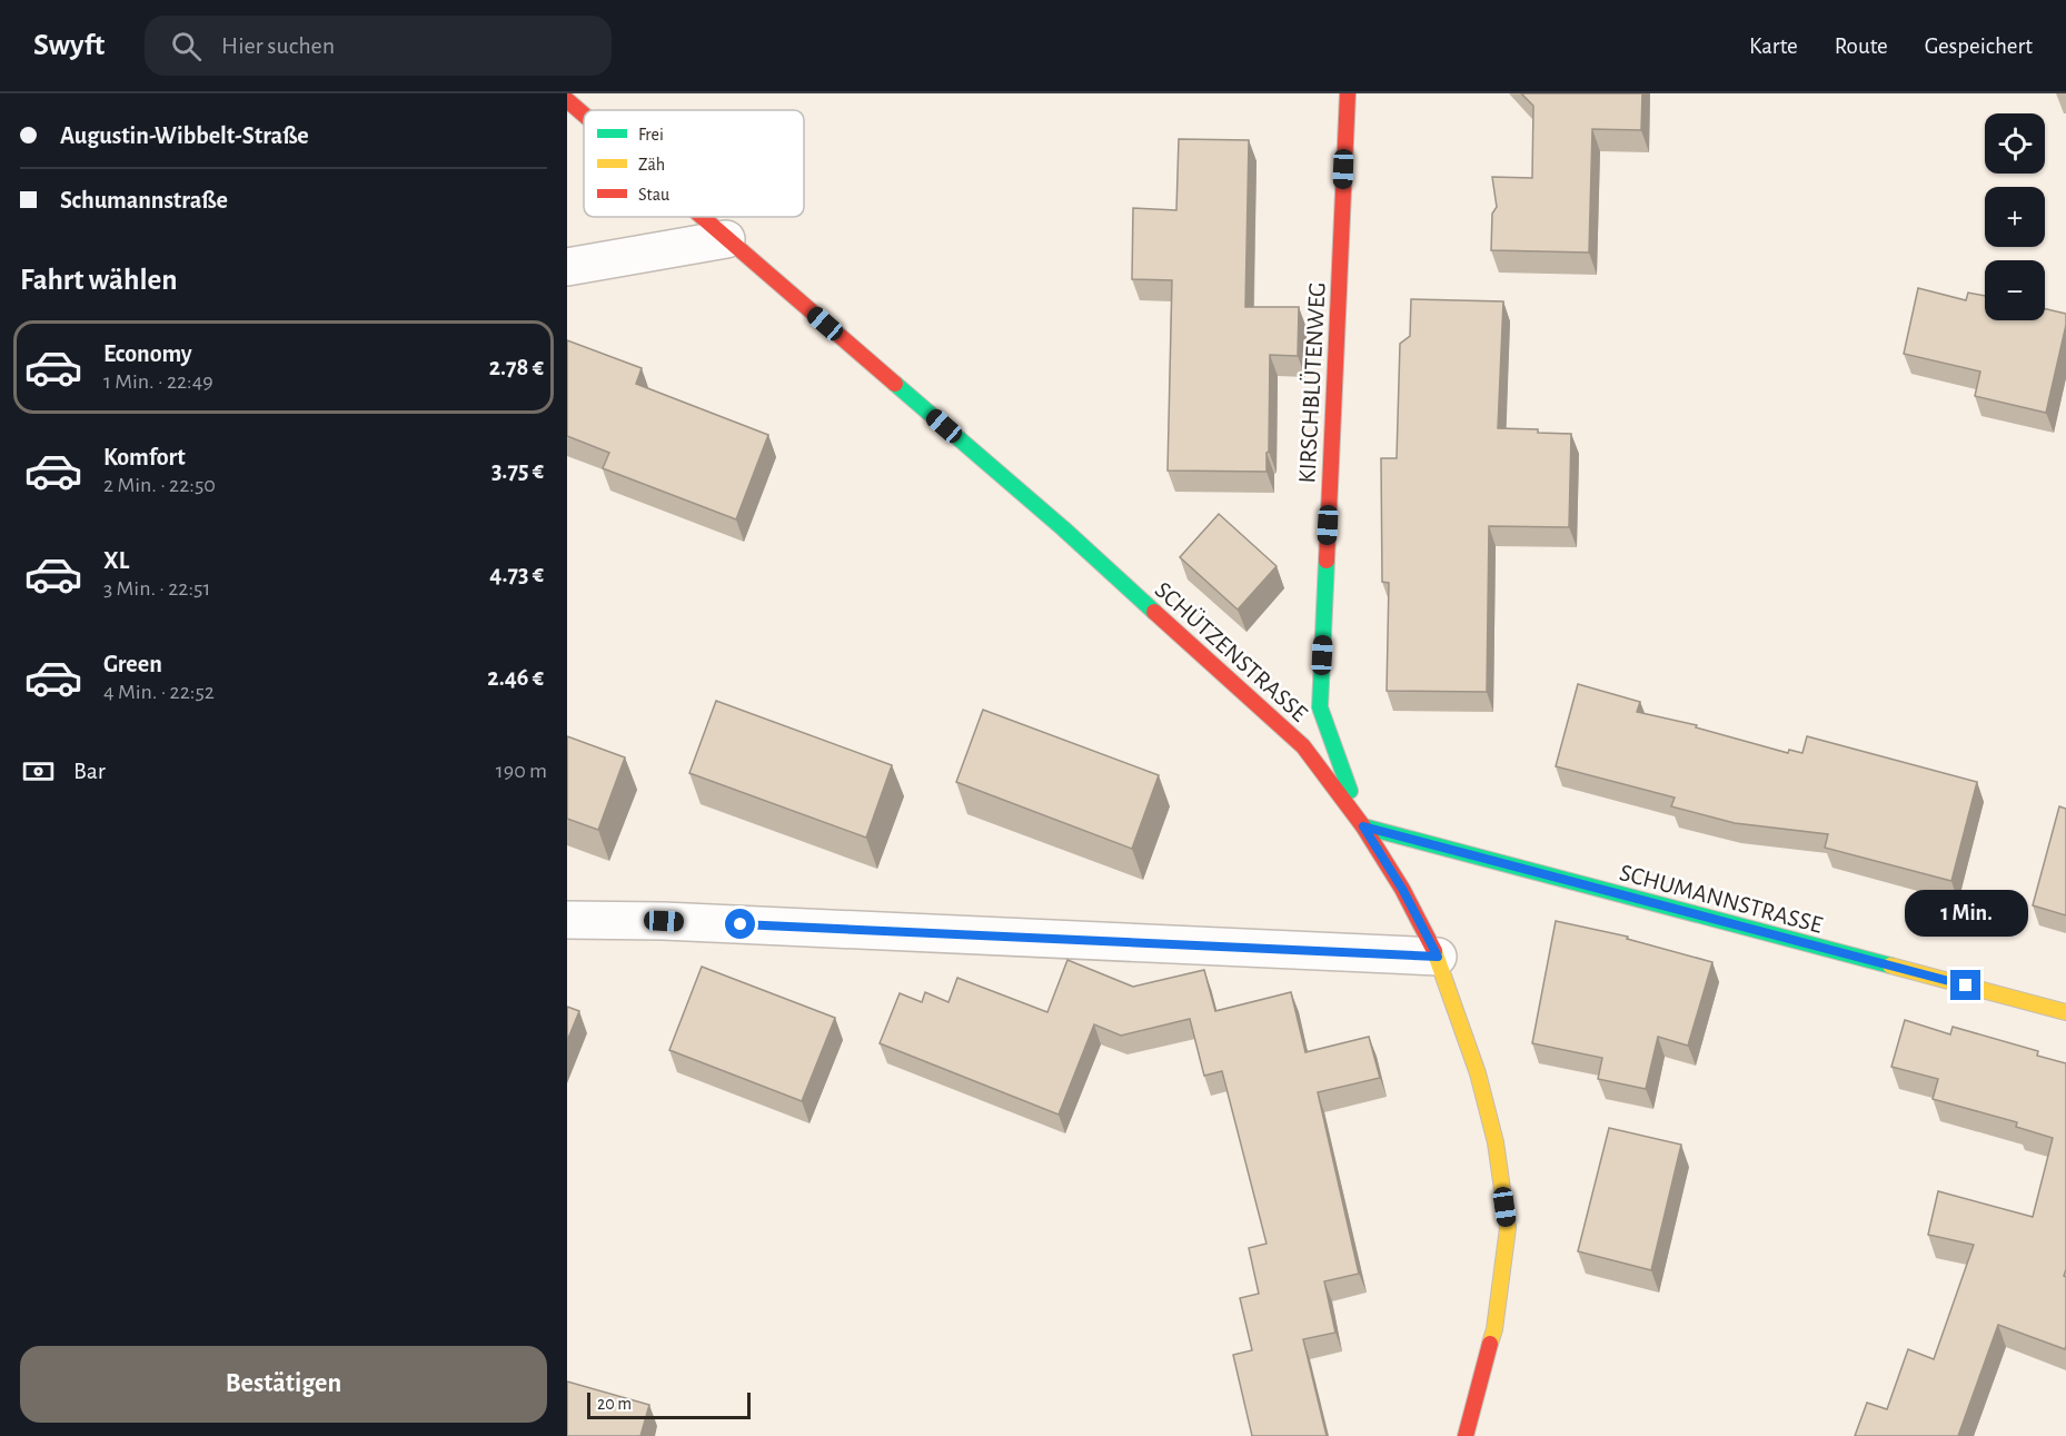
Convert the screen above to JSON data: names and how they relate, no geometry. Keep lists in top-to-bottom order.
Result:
{
  "streets": {
    "street": ["KIRSCHBLÜTENWEG", "SCHÜTZENSTRASSE", "SCHUMANNSTRASSE"]
  },
  "crossings": [
    ["KIRSCHBLÜTENWEG", "SCHÜTZENSTRASSE"],
    ["KIRSCHBLÜTENWEG", "SCHUMANNSTRASSE"],
    ["SCHÜTZENSTRASSE", "SCHUMANNSTRASSE"]
  ],
  "legend": ["Frei", "Zäh", "Stau"],
  "scale_bar": "20 m",
  "page": {
    "header": "Swyft",
    "search": "Hier suchen",
    "nav": ["Karte", "Route", "Gespeichert"],
    "banner": ["Augustin-Wibbelt-Straße", "Schumannstraße"],
    "map_buttons": ["+", "−"],
    "heading": "Fahrt wählen",
    "list": [
      {
        "name": "Economy",
        "note": "1 Min. · 22:49",
        "value": "2.78 €"
      },
      {
        "name": "Komfort",
        "note": "2 Min. · 22:50",
        "value": "3.75 €"
      },
      {
        "name": "XL",
        "note": "3 Min. · 22:51",
        "value": "4.73 €"
      },
      {
        "name": "Green",
        "note": "4 Min. · 22:52",
        "value": "2.46 €"
      }
    ],
    "pay": ["Bar", "190 m"],
    "bubble": "1 Min.",
    "buttons": "Bestätigen",
    "scale": "20 m"
  }
}
